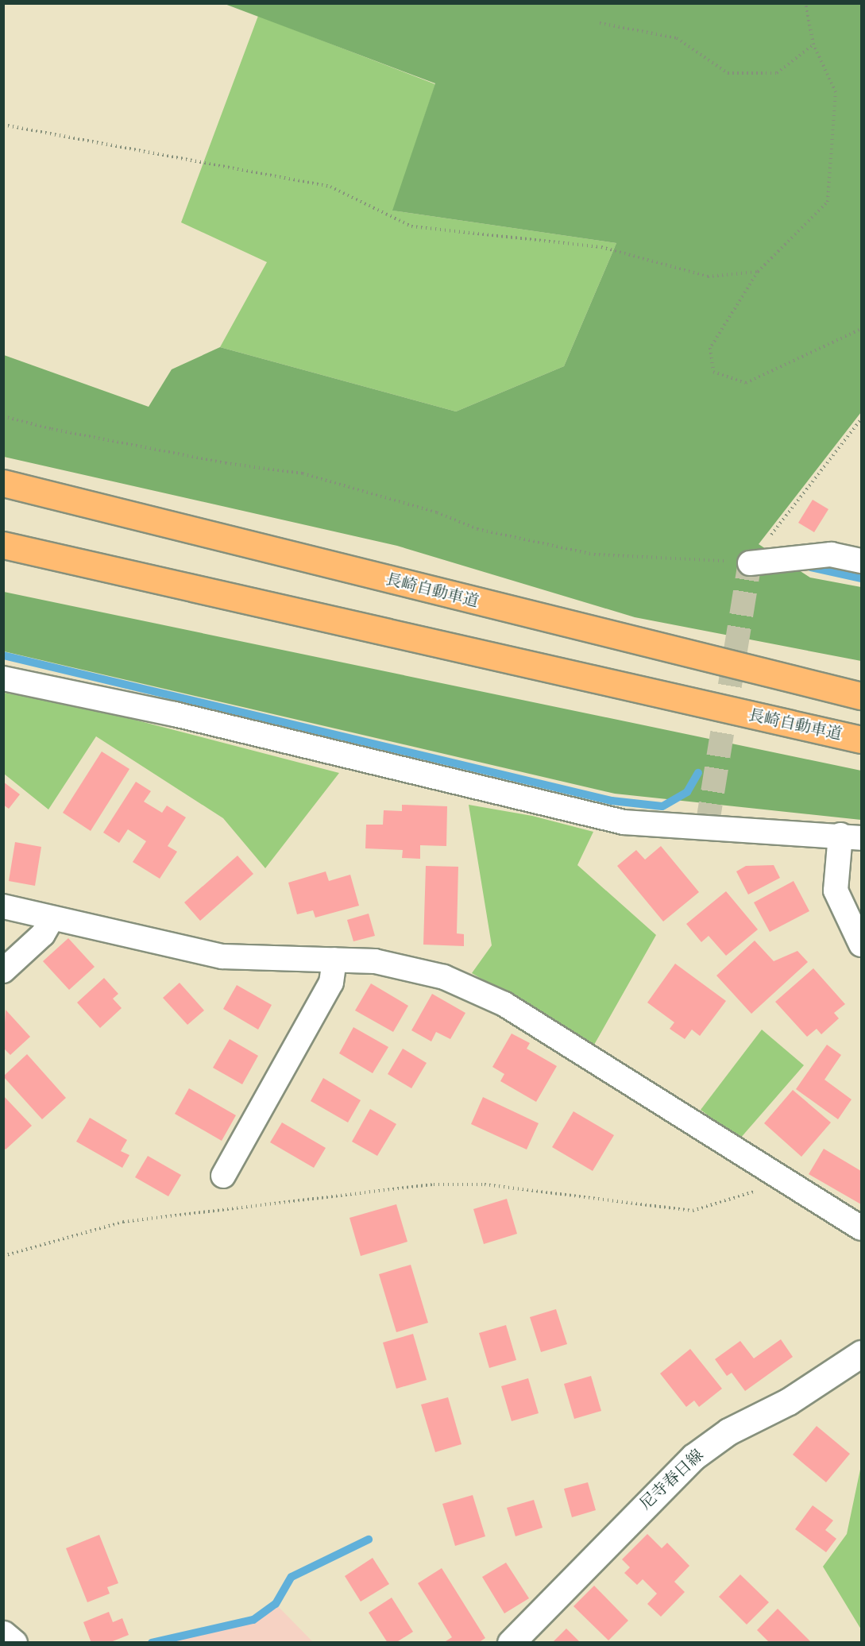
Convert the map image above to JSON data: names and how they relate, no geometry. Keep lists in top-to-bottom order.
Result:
{
  "streets": {
    "highway": ["長崎自動車道"],
    "street": ["尼寺春日線"]
  }
}
